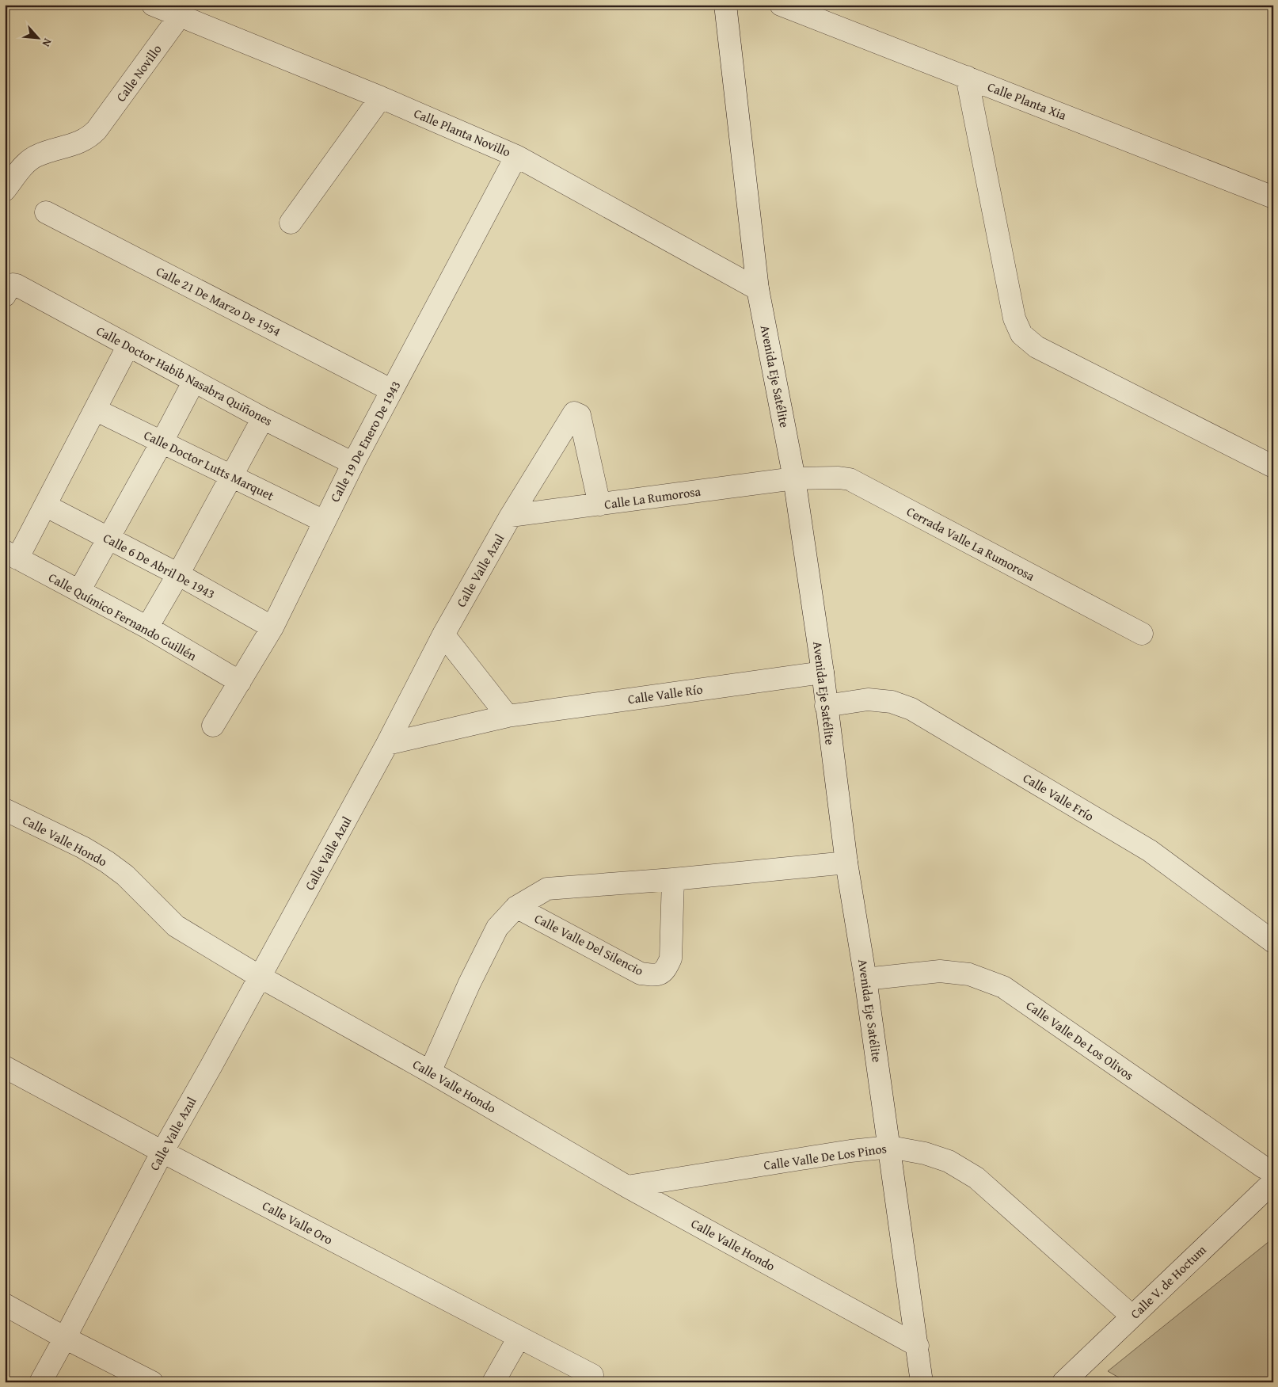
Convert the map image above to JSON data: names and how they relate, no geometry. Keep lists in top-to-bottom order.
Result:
{
  "streets": {
    "street": [
      "Calle Novillo",
      "Calle Planta Xia",
      "Calle Planta Novillo",
      "Calle 21 De Marzo De 1954",
      "Calle Doctor Habib Nasabra Quiñones",
      "Avenida Eje Satélite",
      "Calle 19 De Enero De 1943",
      "Calle Doctor Lutts Marquet",
      "Calle La Rumorosa",
      "Cerrada Valle La Rumorosa",
      "Calle 6 De Abril De 1943",
      "Calle Valle Azul",
      "Calle Químico Fernando Guillén",
      "Calle Valle Río",
      "Calle Valle Frío",
      "Calle Valle Hondo",
      "Calle Valle Del Silencio",
      "Calle Valle De Los Olivos",
      "Calle Valle De Los Pinos",
      "Calle Valle Oro",
      "Calle V. de Hoctum"
    ]
  },
  "crossings": [
    ["Calle Novillo", "Calle Planta Novillo"],
    ["Calle Planta Novillo", "Avenida Eje Satélite"],
    ["Calle Planta Novillo", "Calle 19 De Enero De 1943"],
    ["Calle 21 De Marzo De 1954", "Calle 19 De Enero De 1943"],
    ["Calle Doctor Habib Nasabra Quiñones", "Calle 19 De Enero De 1943"],
    ["Avenida Eje Satélite", "Calle La Rumorosa"],
    ["Avenida Eje Satélite", "Cerrada Valle La Rumorosa"],
    ["Avenida Eje Satélite", "Calle Valle Río"],
    ["Avenida Eje Satélite", "Calle Valle Frío"],
    ["Avenida Eje Satélite", "Calle Valle Hondo"],
    ["Avenida Eje Satélite", "Calle Valle Del Silencio"],
    ["Avenida Eje Satélite", "Calle Valle De Los Olivos"],
    ["Avenida Eje Satélite", "Calle Valle De Los Pinos"],
    ["Calle 19 De Enero De 1943", "Calle Doctor Lutts Marquet"],
    ["Calle 19 De Enero De 1943", "Calle 6 De Abril De 1943"],
    ["Calle 19 De Enero De 1943", "Calle Químico Fernando Guillén"],
    ["Calle La Rumorosa", "Cerrada Valle La Rumorosa"],
    ["Calle La Rumorosa", "Calle Valle Azul"],
    ["Calle Valle Azul", "Calle Valle Río"],
    ["Calle Valle Azul", "Calle Valle Hondo"],
    ["Calle Valle Azul", "Calle Valle Oro"],
    ["Calle Valle Hondo", "Calle Valle Del Silencio"],
    ["Calle Valle Hondo", "Calle Valle De Los Pinos"],
    ["Calle Valle De Los Pinos", "Calle V. de Hoctum"]
  ],
  "north": "bottom right"
}
